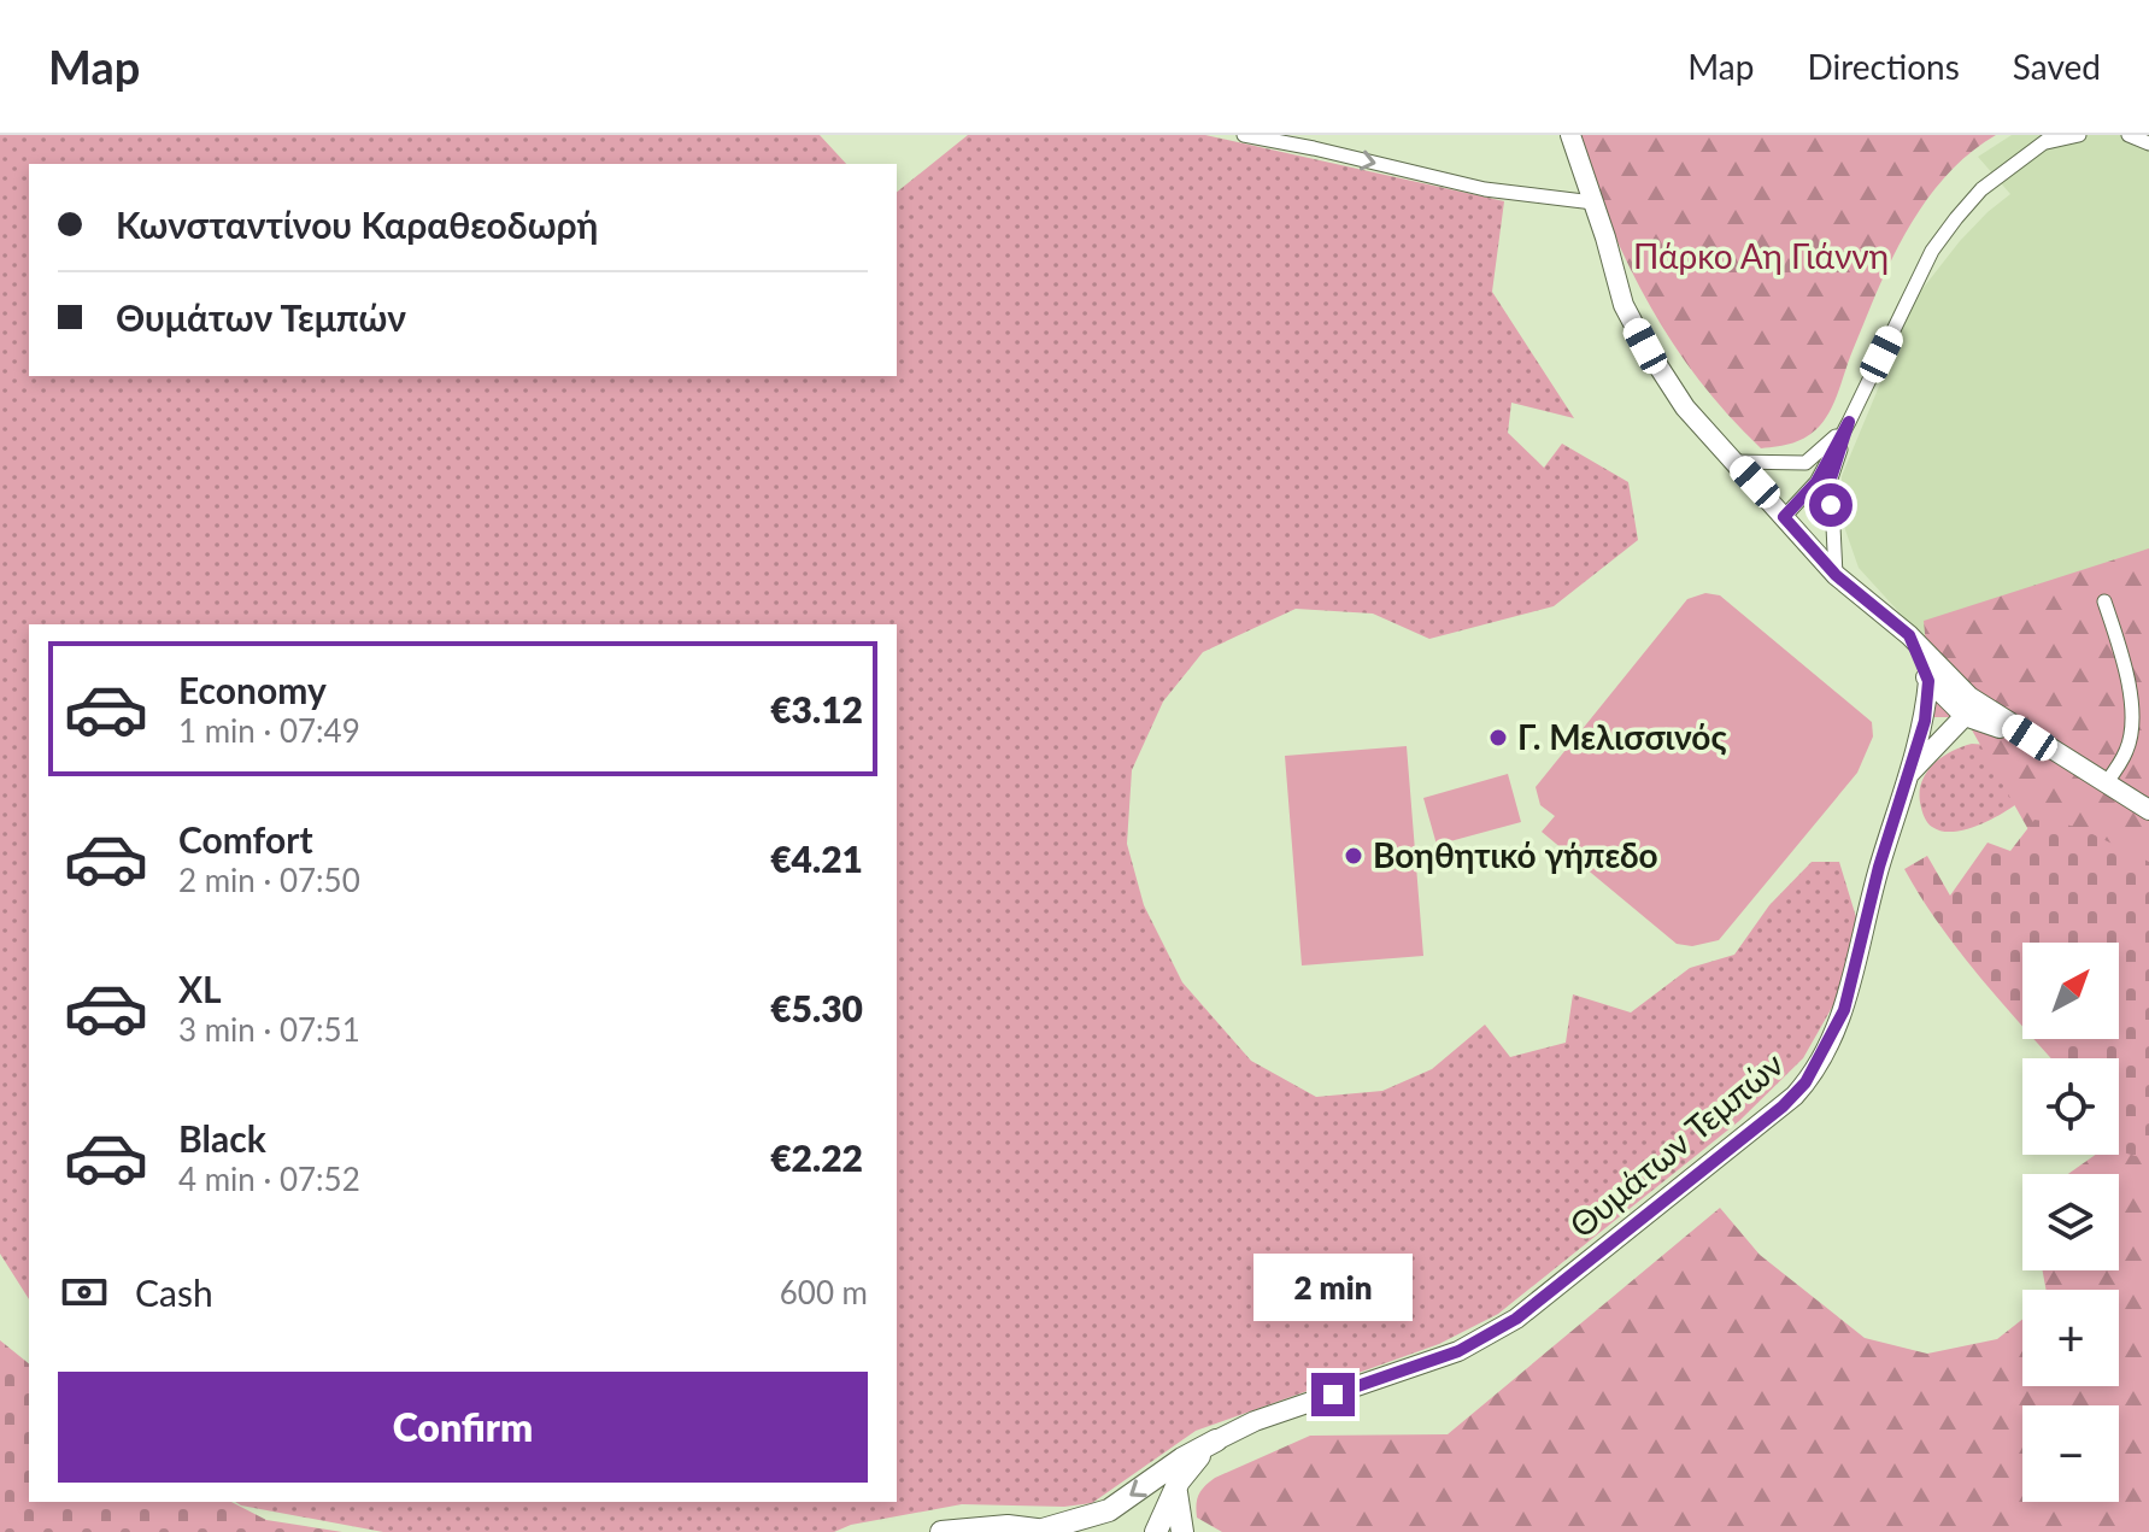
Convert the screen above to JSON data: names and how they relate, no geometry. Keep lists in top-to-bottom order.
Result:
{
  "streets": {
    "main road": ["Θυμάτων Τεμπών"]
  },
  "parks": ["Πάρκο Αη Γιάννη"],
  "places": ["Γ. Μελισσινός", "Βοηθητικό γήπεδο"],
  "north": "top right",
  "page": {
    "header": "Map",
    "nav": ["Map", "Directions", "Saved"],
    "banner": ["Κωνσταντίνου Καραθεοδωρή", "Θυμάτων Τεμπών"],
    "list": [
      {
        "name": "Economy",
        "note": "1 min · 07:49",
        "value": "€3.12"
      },
      {
        "name": "Comfort",
        "note": "2 min · 07:50",
        "value": "€4.21"
      },
      {
        "name": "XL",
        "note": "3 min · 07:51",
        "value": "€5.30"
      },
      {
        "name": "Black",
        "note": "4 min · 07:52",
        "value": "€2.22"
      }
    ],
    "map_buttons": ["+", "−"],
    "pay": ["Cash", "600 m"],
    "bubble": "2 min",
    "buttons": "Confirm"
  }
}
